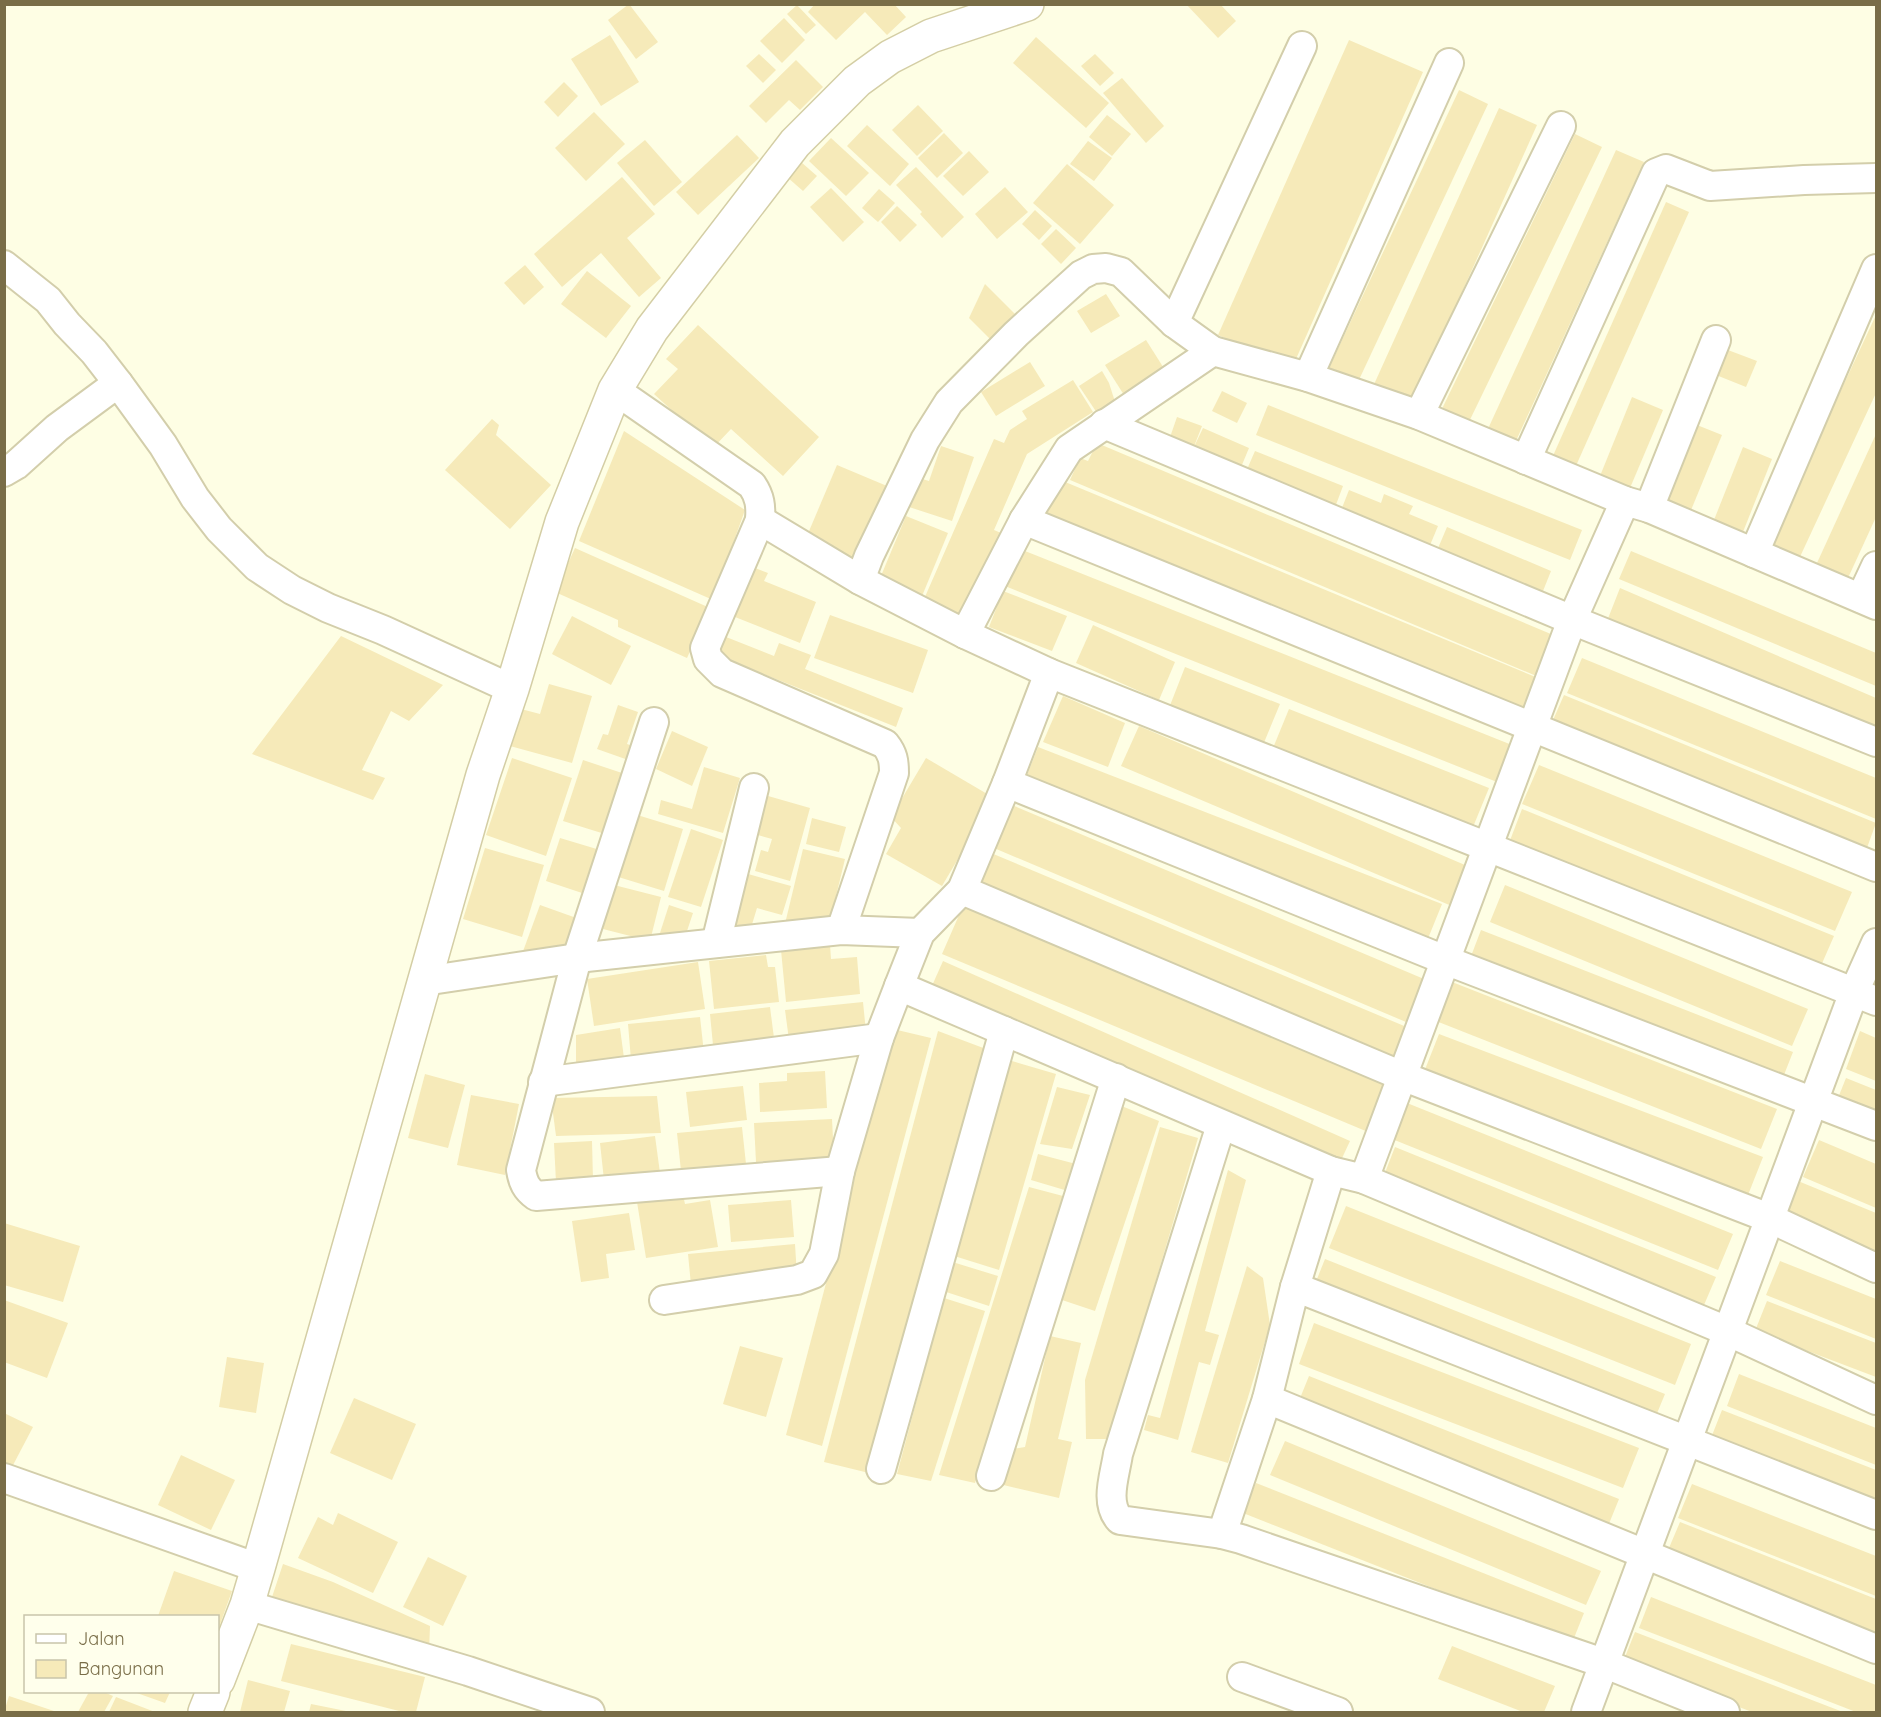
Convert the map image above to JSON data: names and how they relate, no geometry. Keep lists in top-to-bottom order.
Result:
{
  "legend": ["Jalan", "Bangunan"]
}
